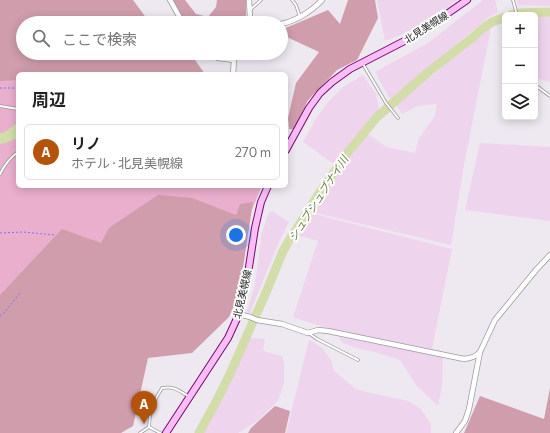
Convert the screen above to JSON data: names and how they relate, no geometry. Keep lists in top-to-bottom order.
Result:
{
  "streets": {
    "main road": ["北見美幌線"]
  },
  "water": ["シュブシュブナイ川"],
  "page": {
    "map_buttons": ["+", "−"],
    "search": "ここで検索",
    "heading": "周辺",
    "list": [
      {
        "mark": "A",
        "name": "リノ",
        "note": "ホテル · 北見美幌線",
        "value": "270 m"
      }
    ],
    "pins": "A"
  }
}
